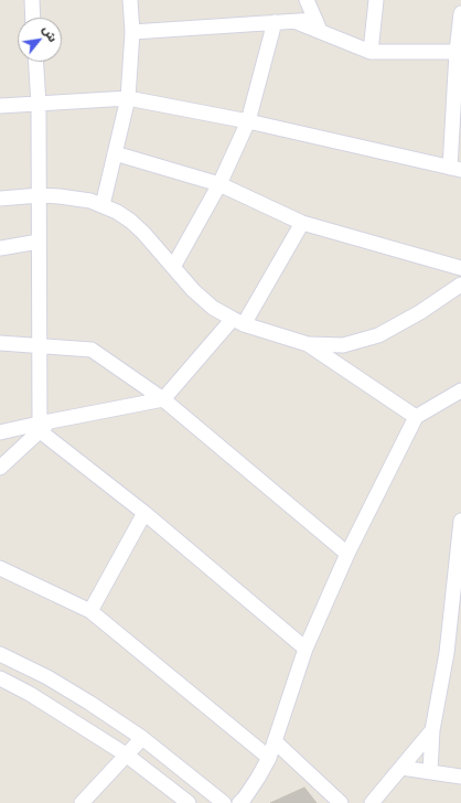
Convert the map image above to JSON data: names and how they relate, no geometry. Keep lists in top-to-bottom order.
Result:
{
  "north": "top right"
}
